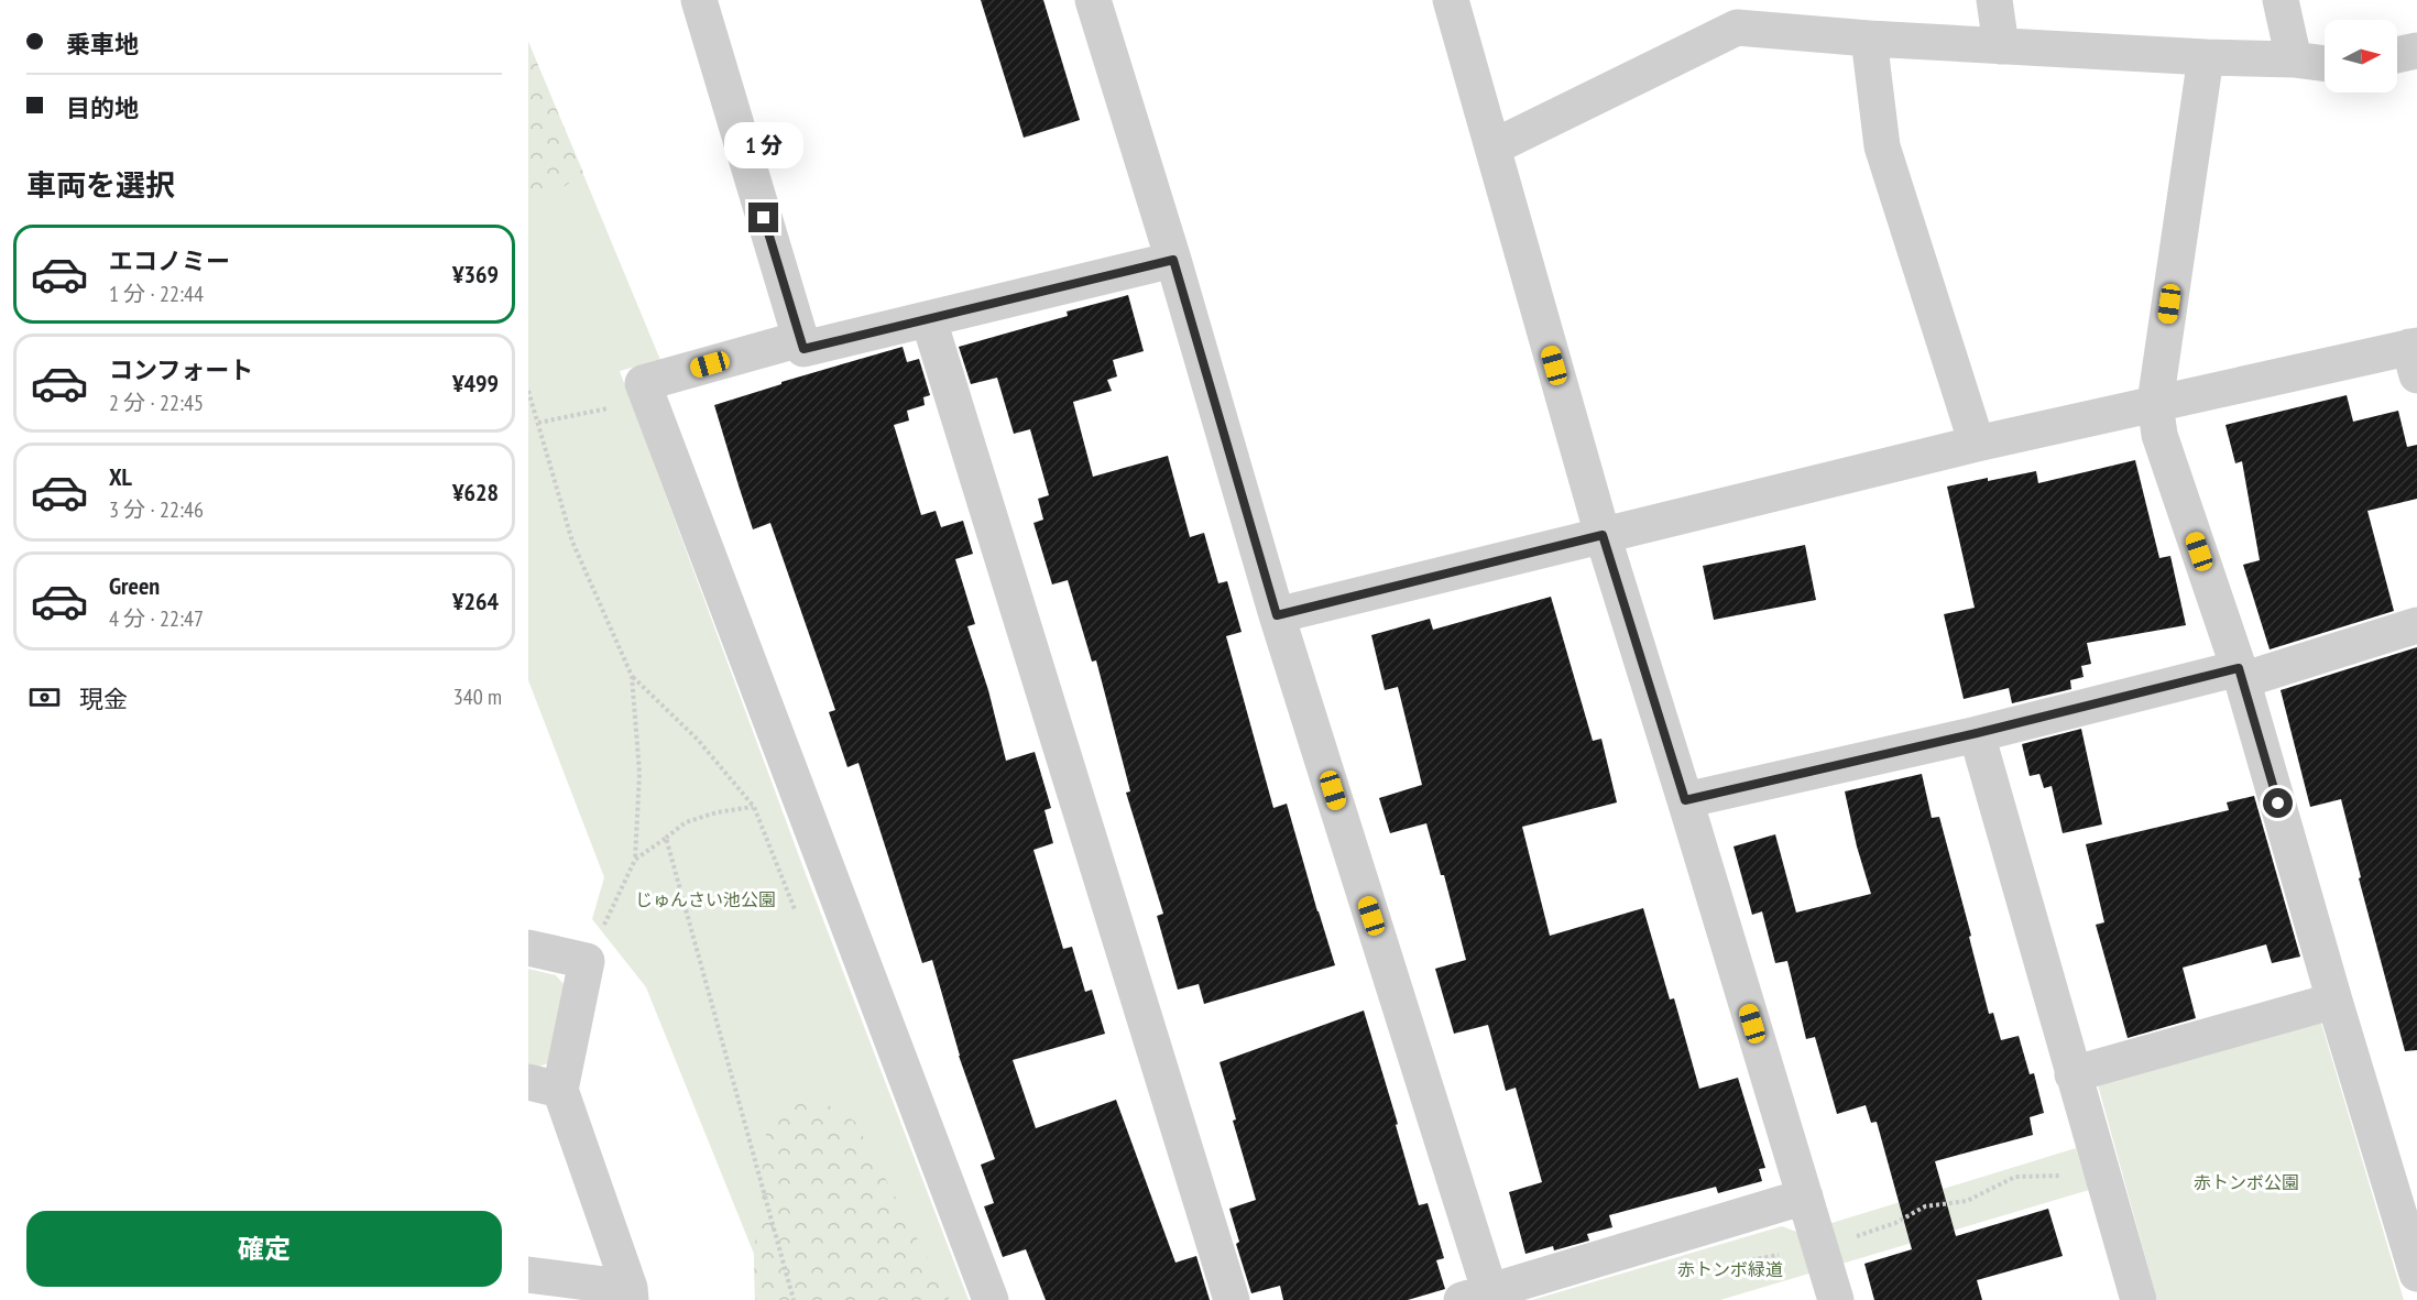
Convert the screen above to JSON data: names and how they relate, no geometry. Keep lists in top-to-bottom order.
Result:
{
  "parks": ["じゅんさい池公園", "赤トンボ公園", "赤トンボ緑道"],
  "north": "right",
  "page": {
    "banner": ["乗車地", "目的地"],
    "bubble": "1 分",
    "heading": "車両を選択",
    "list": [
      {
        "name": "エコノミー",
        "note": "1 分 · 22:44",
        "value": "¥369"
      },
      {
        "name": "コンフォート",
        "note": "2 分 · 22:45",
        "value": "¥499"
      },
      {
        "name": "XL",
        "note": "3 分 · 22:46",
        "value": "¥628"
      },
      {
        "name": "Green",
        "note": "4 分 · 22:47",
        "value": "¥264"
      }
    ],
    "pay": ["現金", "340 m"],
    "buttons": "確定"
  }
}
